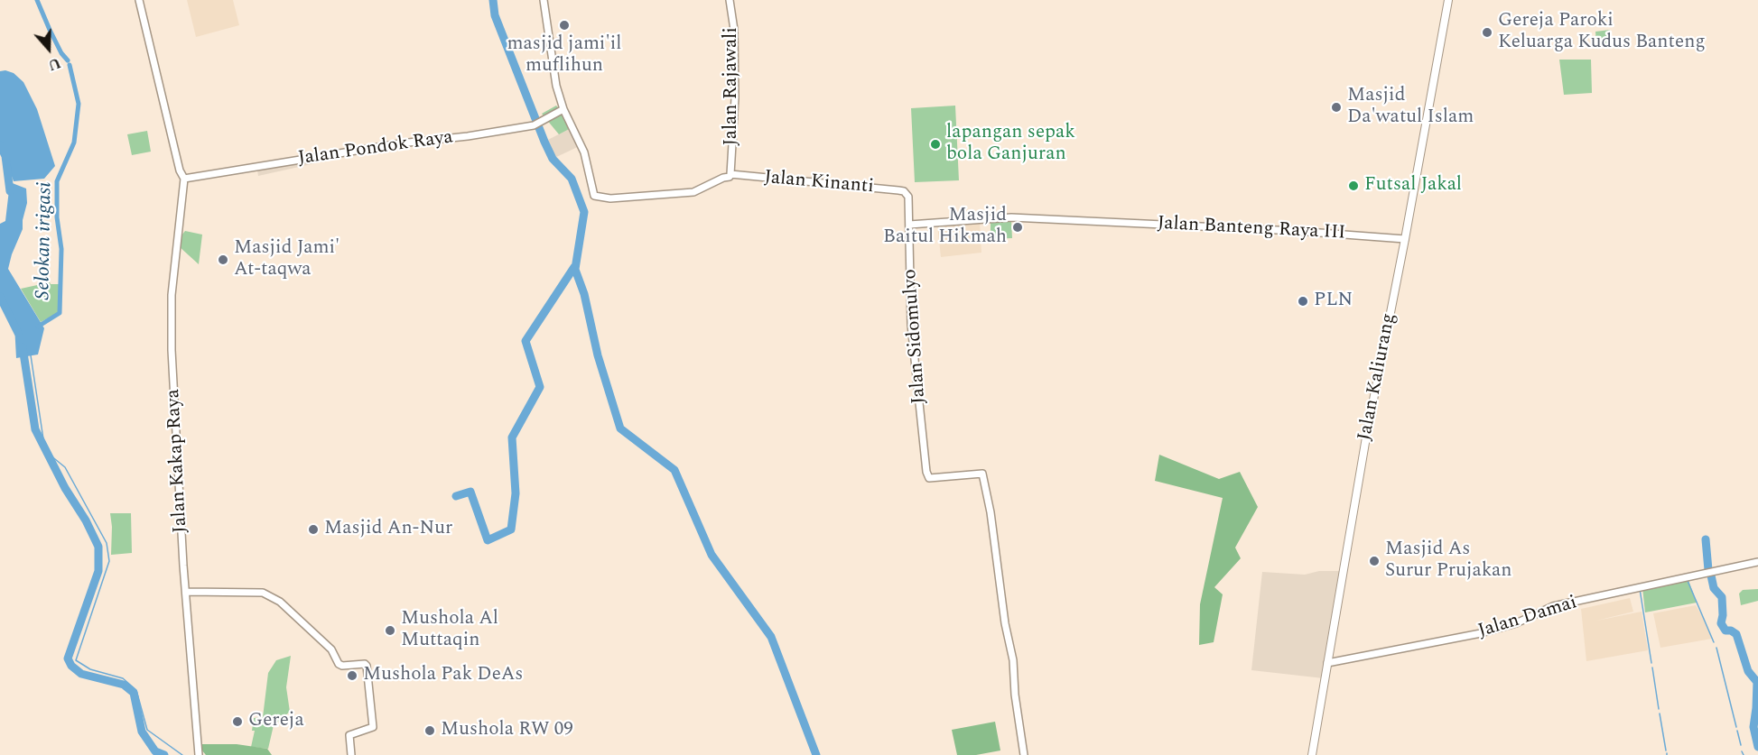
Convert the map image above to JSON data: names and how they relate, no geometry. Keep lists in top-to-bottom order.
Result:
{
  "streets": {
    "main road": ["Jalan Kaliurang"],
    "street": [
      "Jalan Rajawali",
      "Jalan Pondok Raya",
      "Jalan Kinanti",
      "Jalan Banteng Raya III",
      "Jalan Sidomulyo",
      "Jalan Kakap Raya",
      "Jalan Damai"
    ]
  },
  "crossings": [
    ["Jalan Rajawali", "Jalan Kinanti"],
    ["Jalan Pondok Raya", "Jalan Kakap Raya"],
    ["Jalan Kinanti", "Jalan Sidomulyo"],
    ["Jalan Banteng Raya III", "Jalan Sidomulyo"],
    ["Jalan Banteng Raya III", "Jalan Kaliurang"],
    ["Jalan Kaliurang", "Jalan Damai"]
  ],
  "water": ["Selokan irigasi"],
  "places": [
    "masjid jami'il muflihun",
    "Gereja Paroki Keluarga Kudus Banteng",
    "Masjid Da'watul Islam",
    "lapangan sepak bola Ganjuran",
    "Futsal Jakal",
    "Masjid Baitul Hikmah",
    "Masjid Jami' At-taqwa",
    "PLN",
    "Masjid An-Nur",
    "Masjid As Surur Prujakan",
    "Mushola Al Muttaqin",
    "Mushola Pak DeAs",
    "Gereja",
    "Mushola RW 09"
  ],
  "north": "bottom"
}
